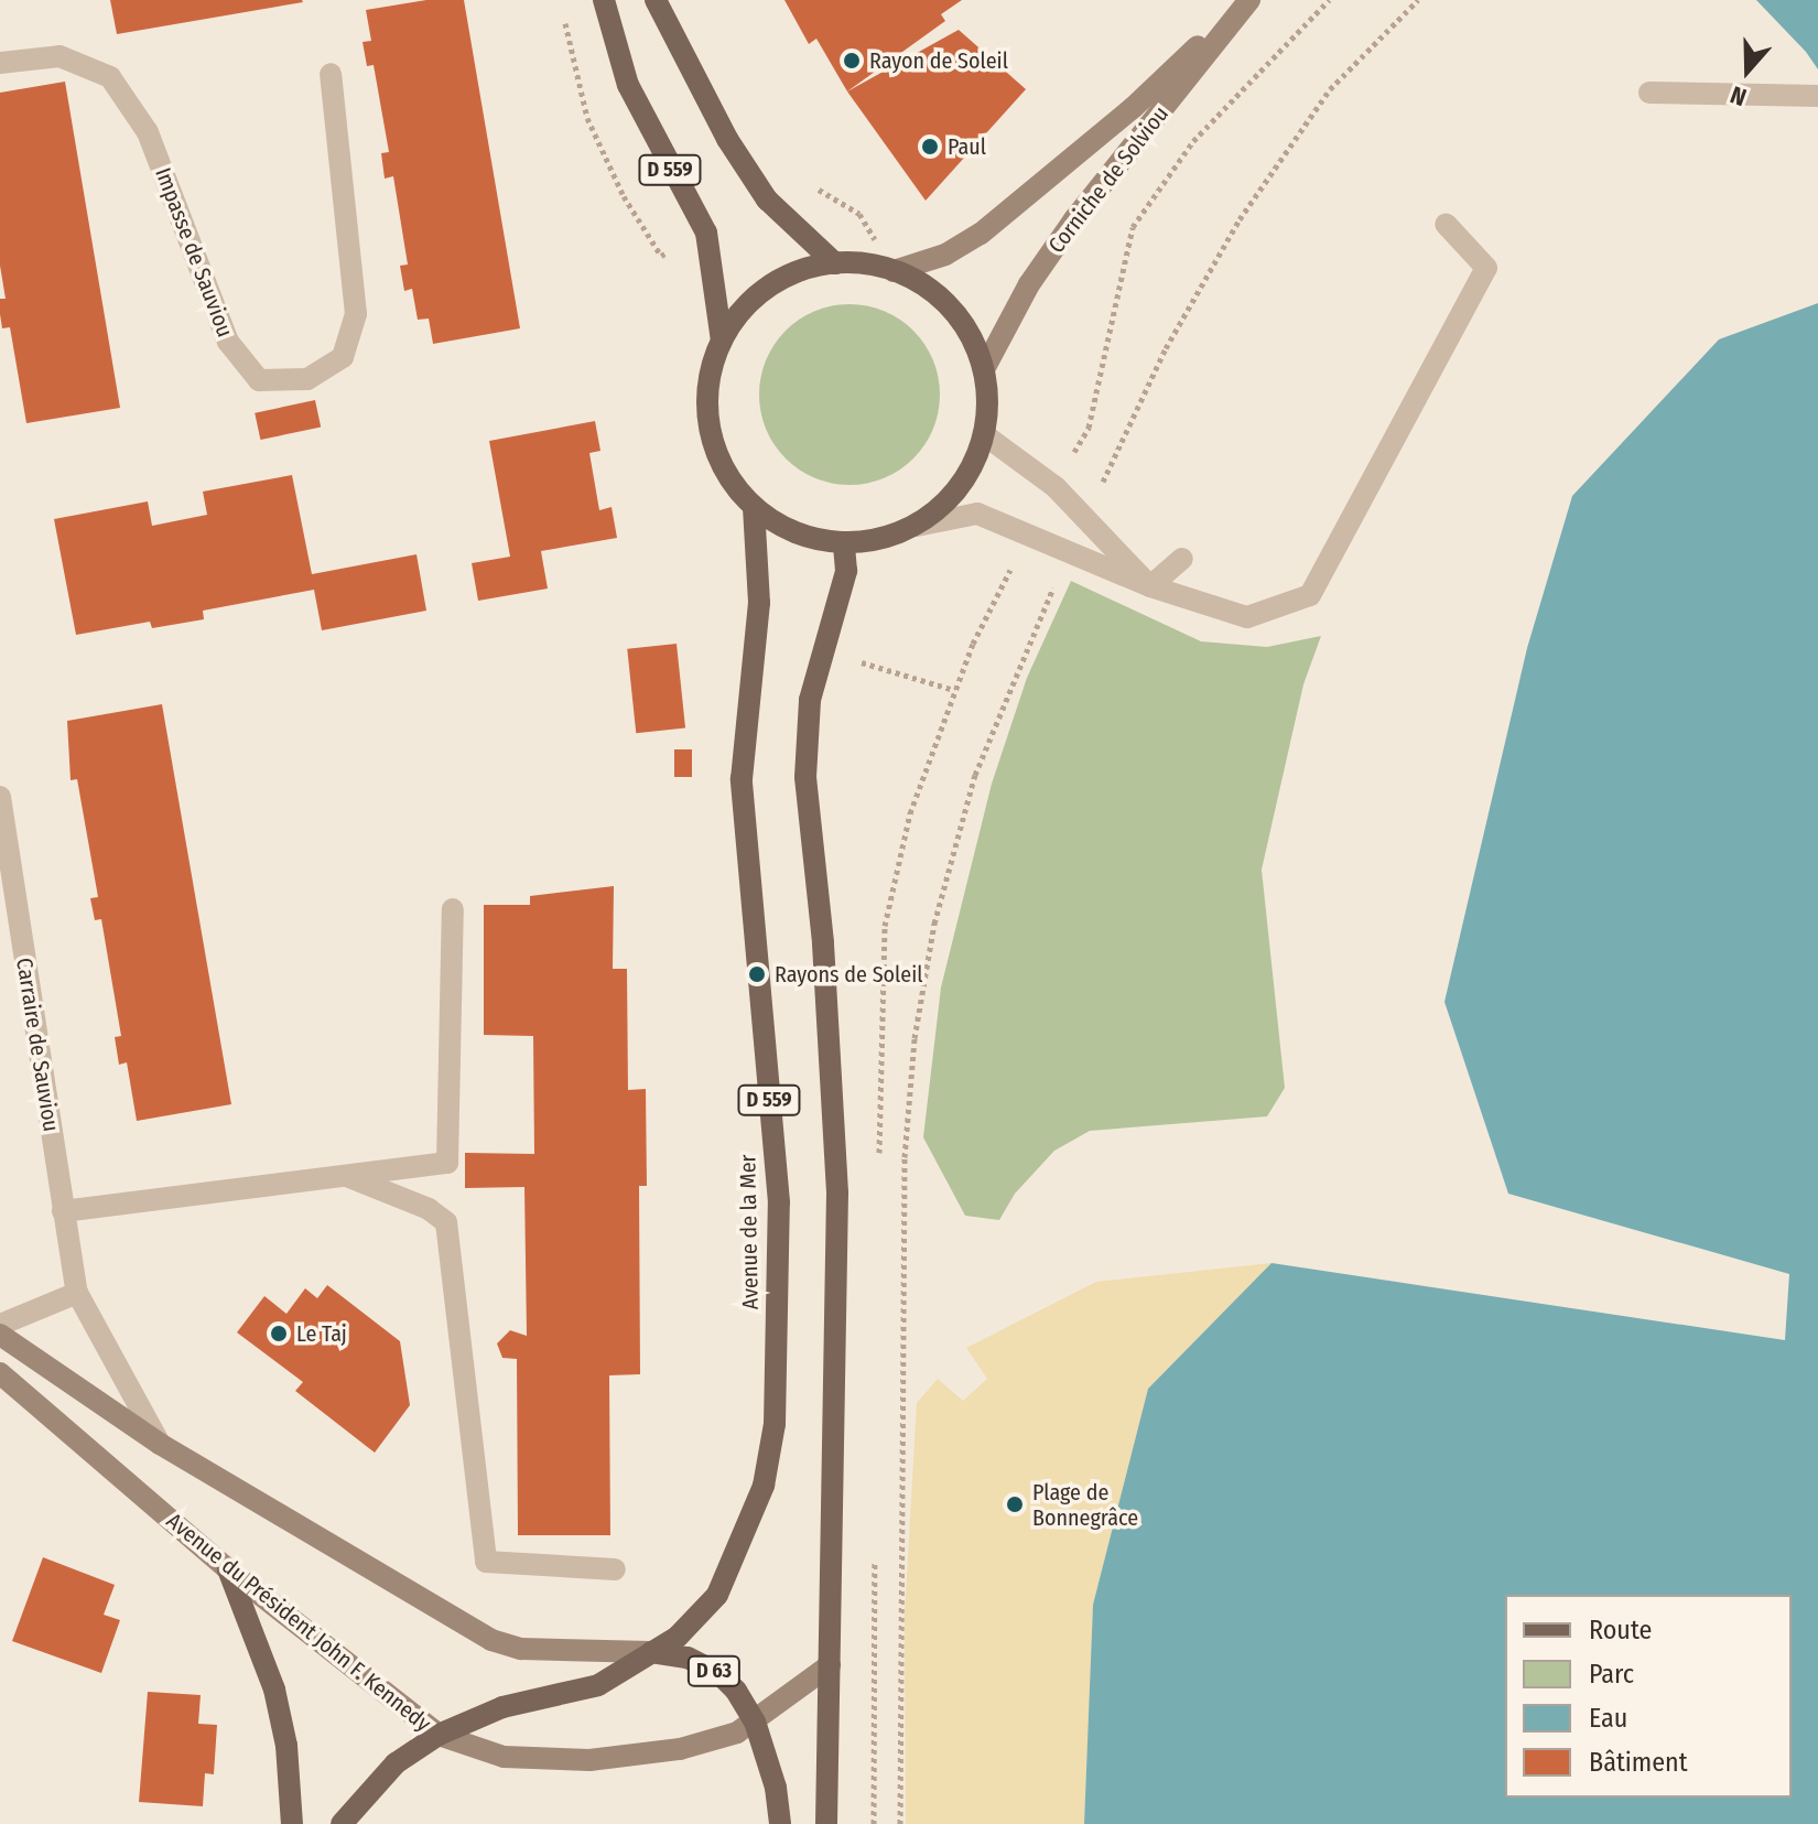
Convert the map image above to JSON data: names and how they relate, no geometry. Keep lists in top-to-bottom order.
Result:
{
  "streets": {
    "main road": [
      "D 559",
      "Corniche de Solviou",
      "Avenue de la Mer",
      "Avenue du Président John F. Kennedy",
      "D 63"
    ],
    "street": ["Impasse de Sauviou", "Carraire de Sauviou"]
  },
  "crossings": [
    ["D 559", "Corniche de Solviou"],
    ["D 559", "Avenue de la Mer"],
    ["D 559", "Avenue du Président John F. Kennedy"],
    ["Corniche de Solviou", "Avenue de la Mer"],
    ["Carraire de Sauviou", "D 63"],
    ["Avenue de la Mer", "Avenue du Président John F. Kennedy"],
    ["Avenue de la Mer", "D 63"],
    ["Avenue du Président John F. Kennedy", "D 63"]
  ],
  "places": [
    "Rayon de Soleil",
    "Paul",
    "Rayons de Soleil",
    "Le Taj",
    "Plage de Bonnegrâce"
  ],
  "legend": [
    "Route",
    "Parc",
    "Eau",
    "Bâtiment"
  ],
  "north": "bottom"
}
